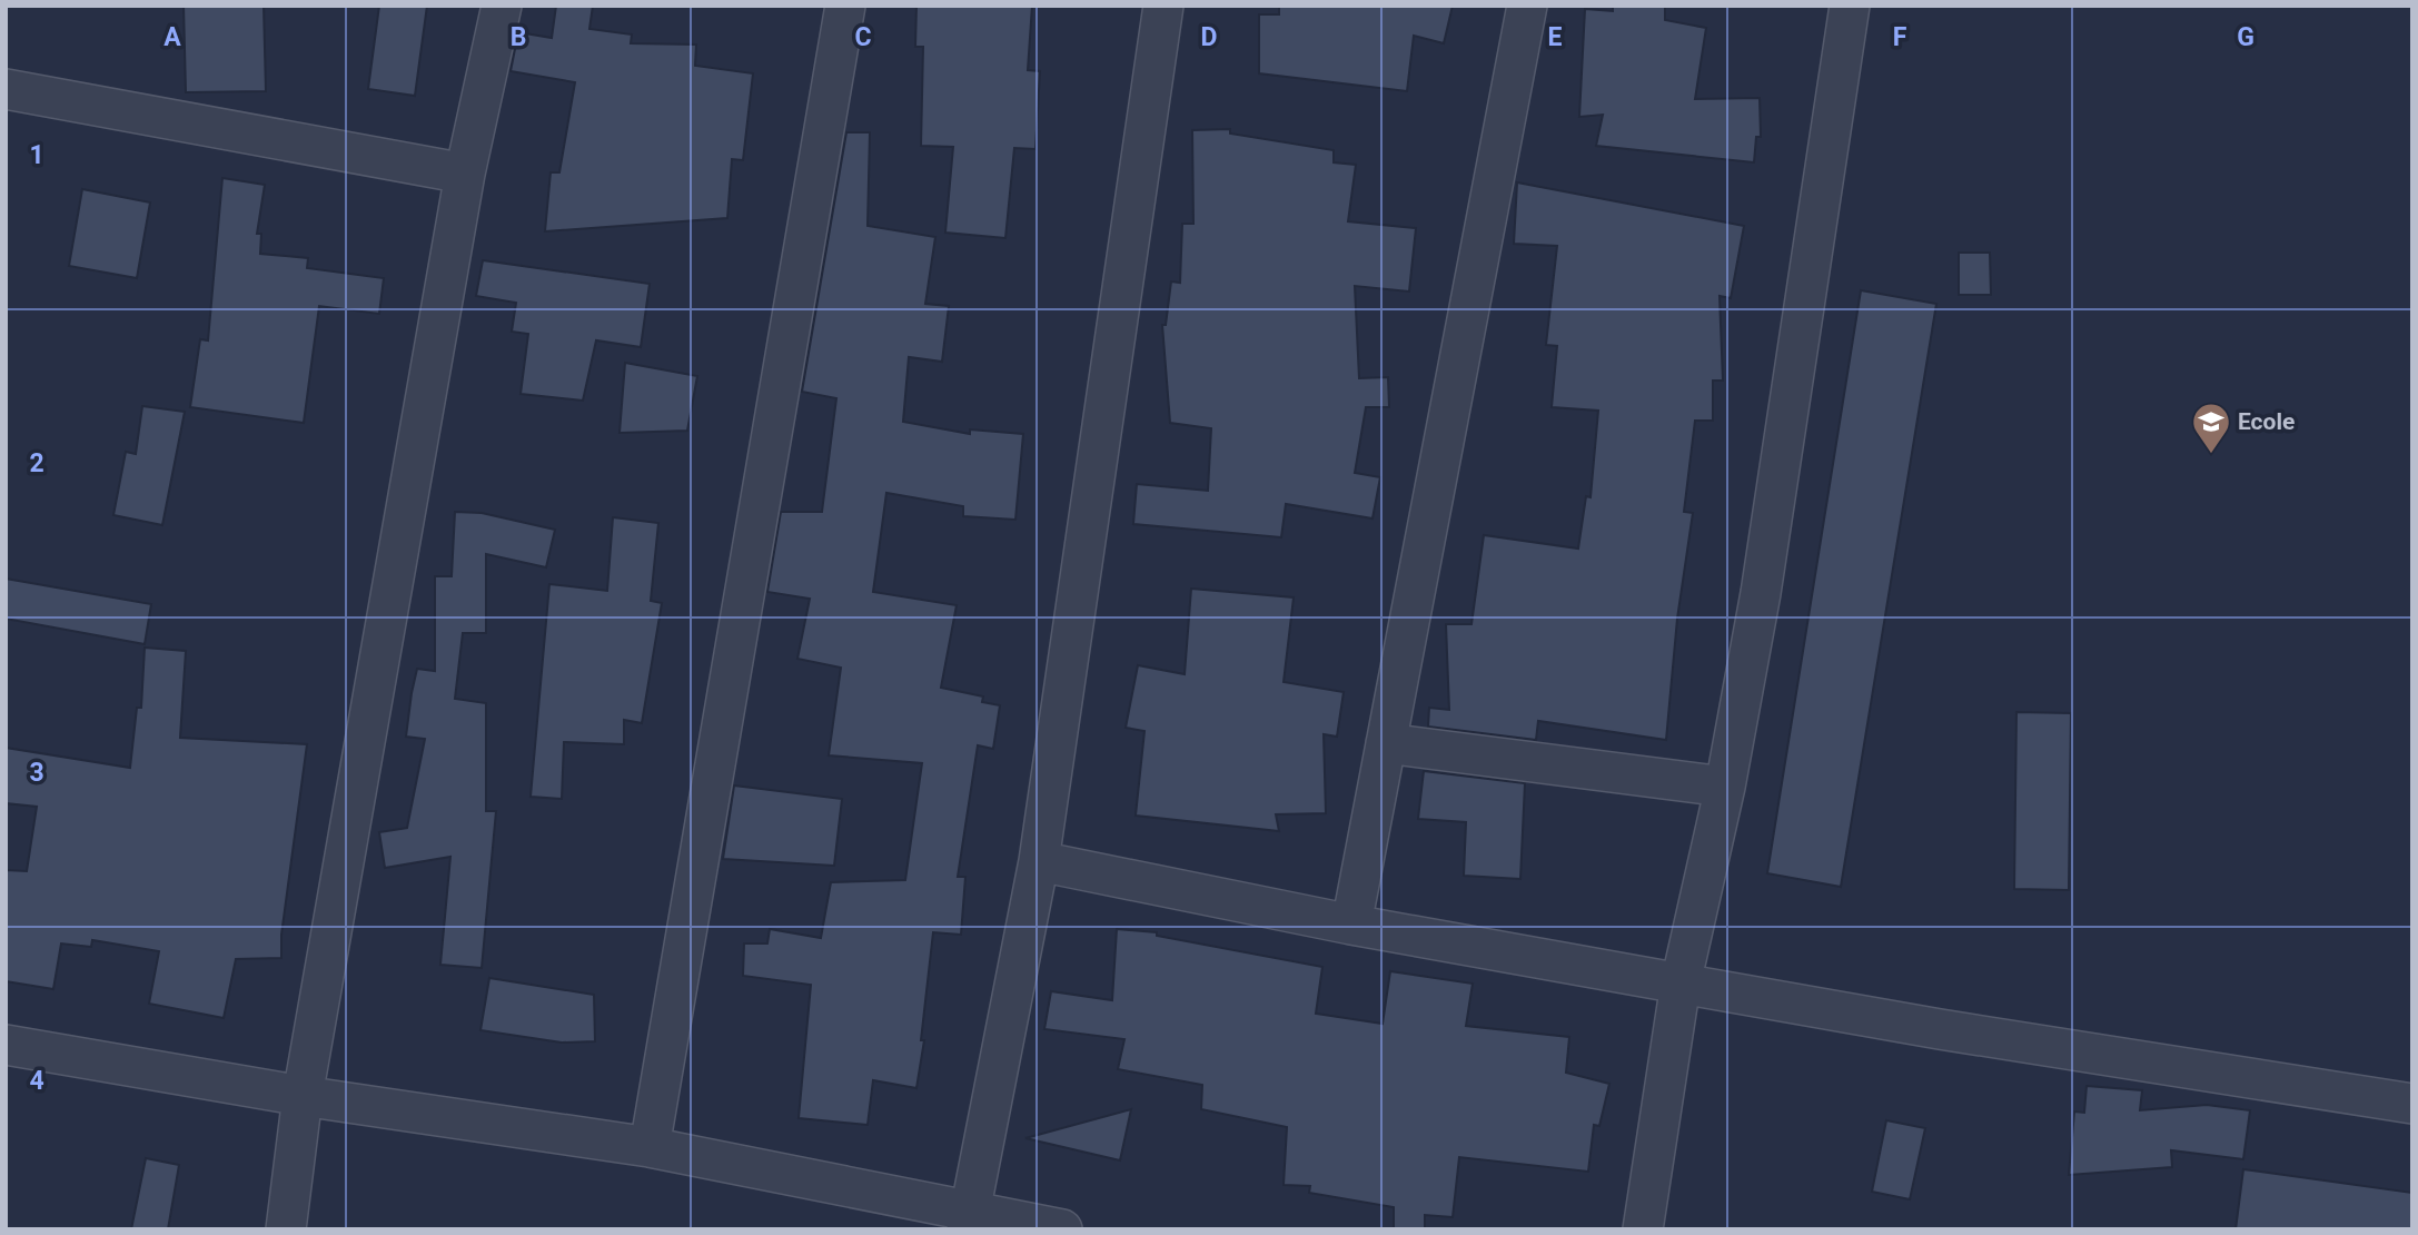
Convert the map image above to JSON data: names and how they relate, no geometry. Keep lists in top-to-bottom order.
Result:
{
  "places": {
    "school or university": ["Ecole"]
  },
  "grid": {
    "columns": [
      "A",
      "B",
      "C",
      "D",
      "E",
      "F",
      "G"
    ],
    "rows": [
      "1",
      "2",
      "3",
      "4"
    ]
  }
}
